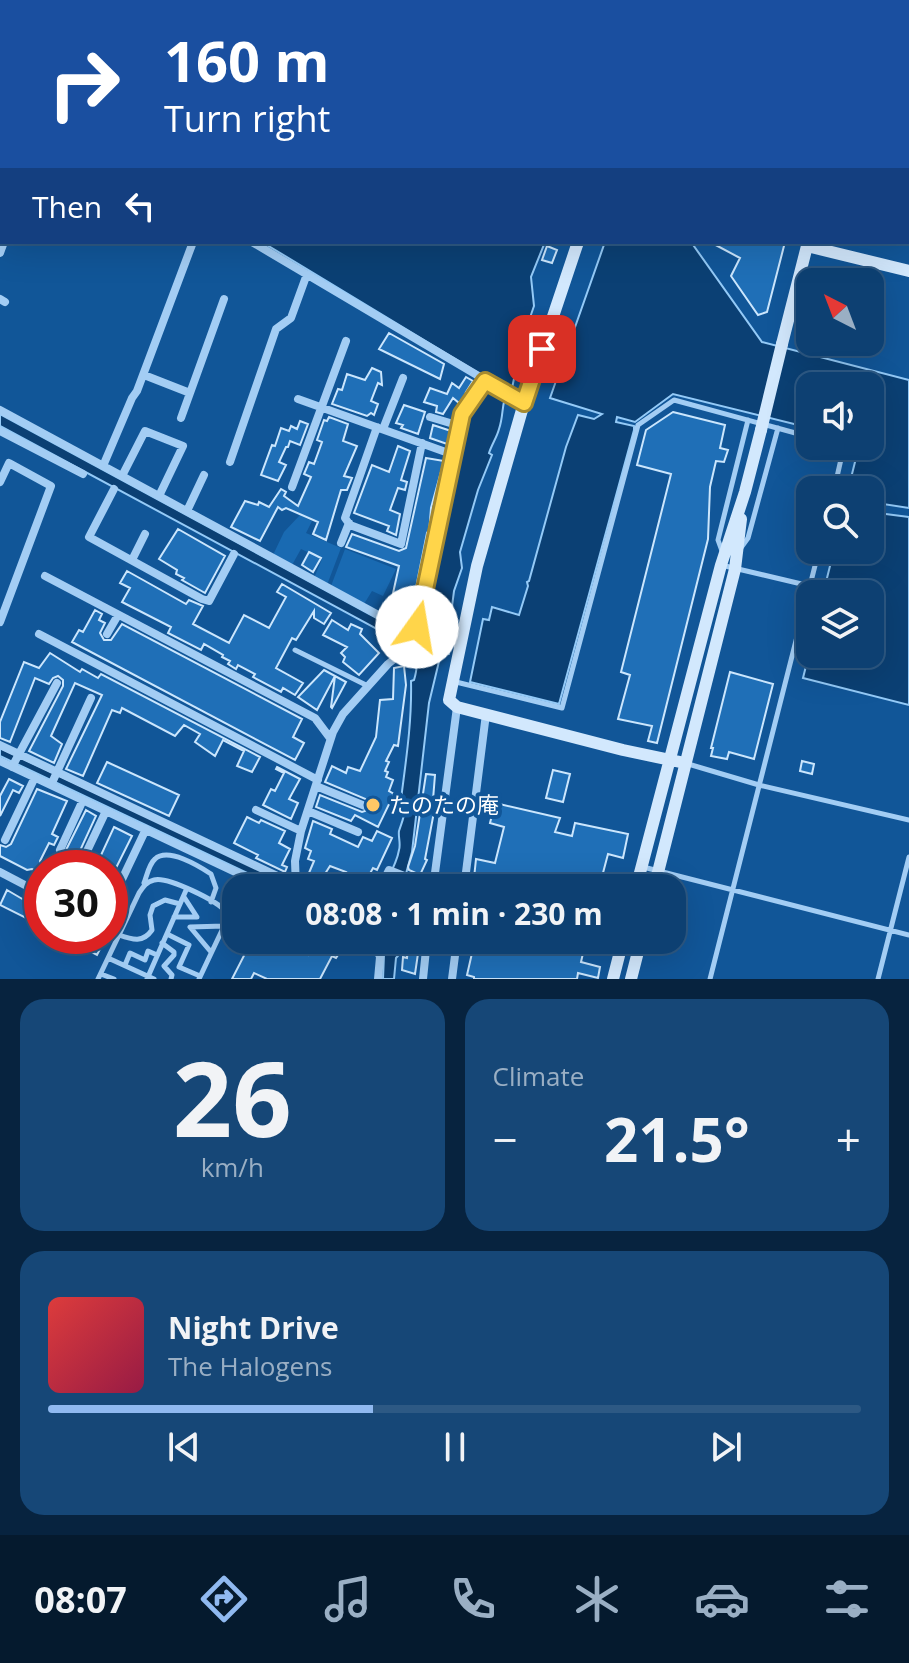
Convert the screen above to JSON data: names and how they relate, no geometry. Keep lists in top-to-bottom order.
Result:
{
  "places": ["たのたの庵"],
  "north": "top left",
  "page": {
    "turn": ["160 m", "Turn right"],
    "then": "Then",
    "limit": "30",
    "trip": "08:08 · 1 min · 230 m",
    "tile": [
      ["26", "km/h"],
      "Climate"
    ],
    "heat": ["−", "21.5°", "+"],
    "song": ["Night Drive", "The Halogens"],
    "tabs": "08:07"
  }
}
